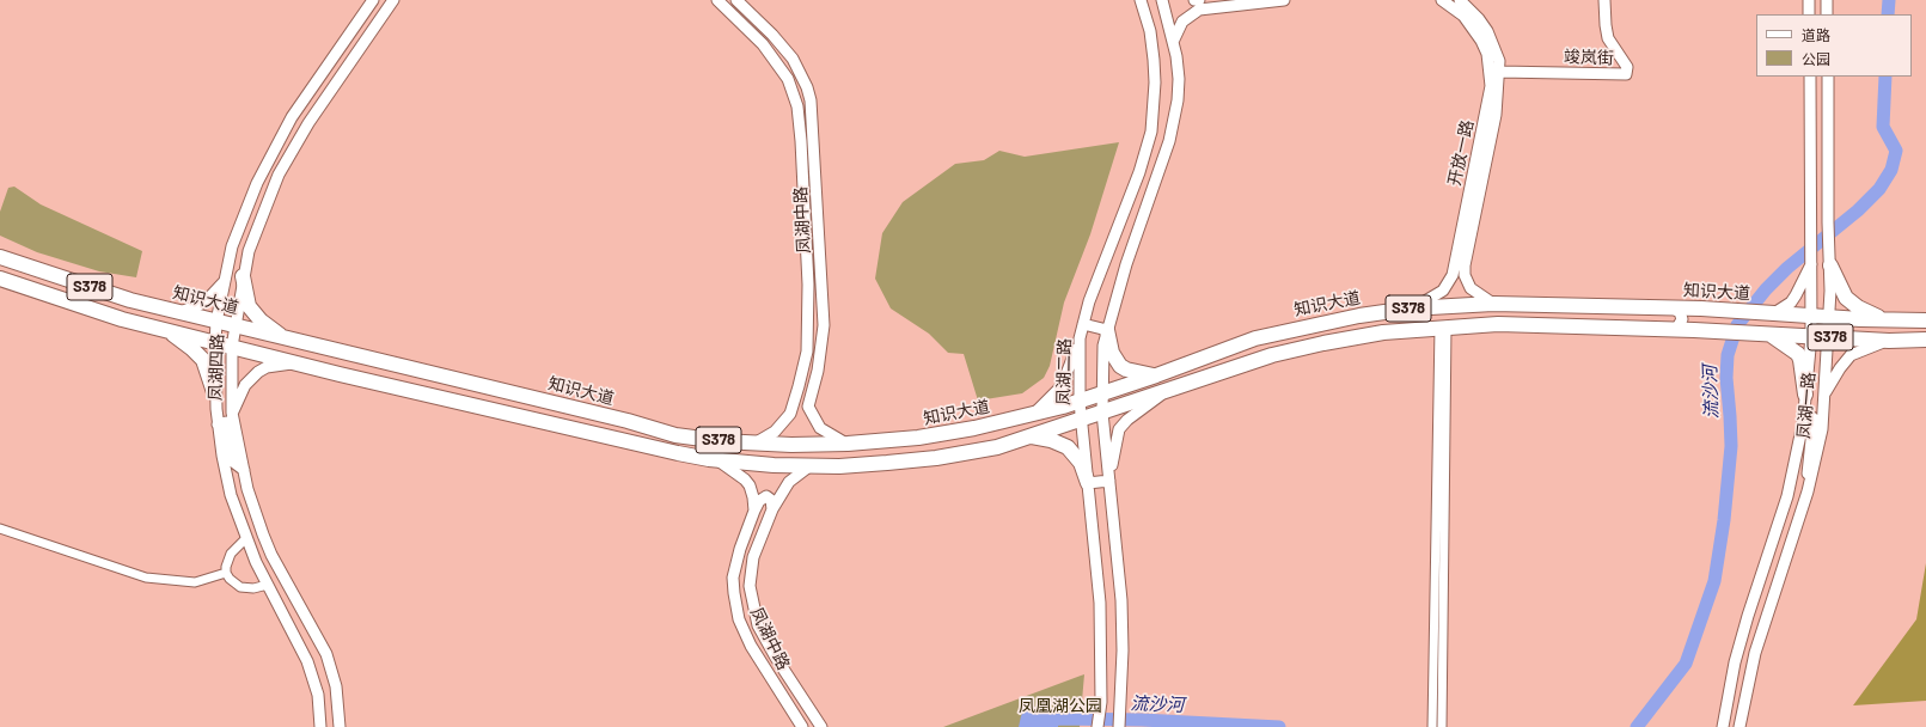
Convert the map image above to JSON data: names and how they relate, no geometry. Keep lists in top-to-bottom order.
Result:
{
  "streets": {
    "main road": ["S378", "知识大道"],
    "street": [
      "竣岚街",
      "开放一路",
      "凤湖中路",
      "凤湖四路",
      "凤湖二路",
      "凤湖一路"
    ]
  },
  "crossings": [
    ["竣岚街", "开放一路"],
    ["开放一路", "知识大道"],
    ["凤湖中路", "S378"],
    ["凤湖中路", "知识大道"],
    ["S378", "凤湖四路"],
    ["S378", "凤湖二路"],
    ["S378", "凤湖一路"],
    ["知识大道", "凤湖四路"],
    ["知识大道", "凤湖二路"],
    ["知识大道", "凤湖一路"]
  ],
  "water": ["流沙河"],
  "parks": ["凤凰湖公园"],
  "legend": ["道路", "公园"]
}
